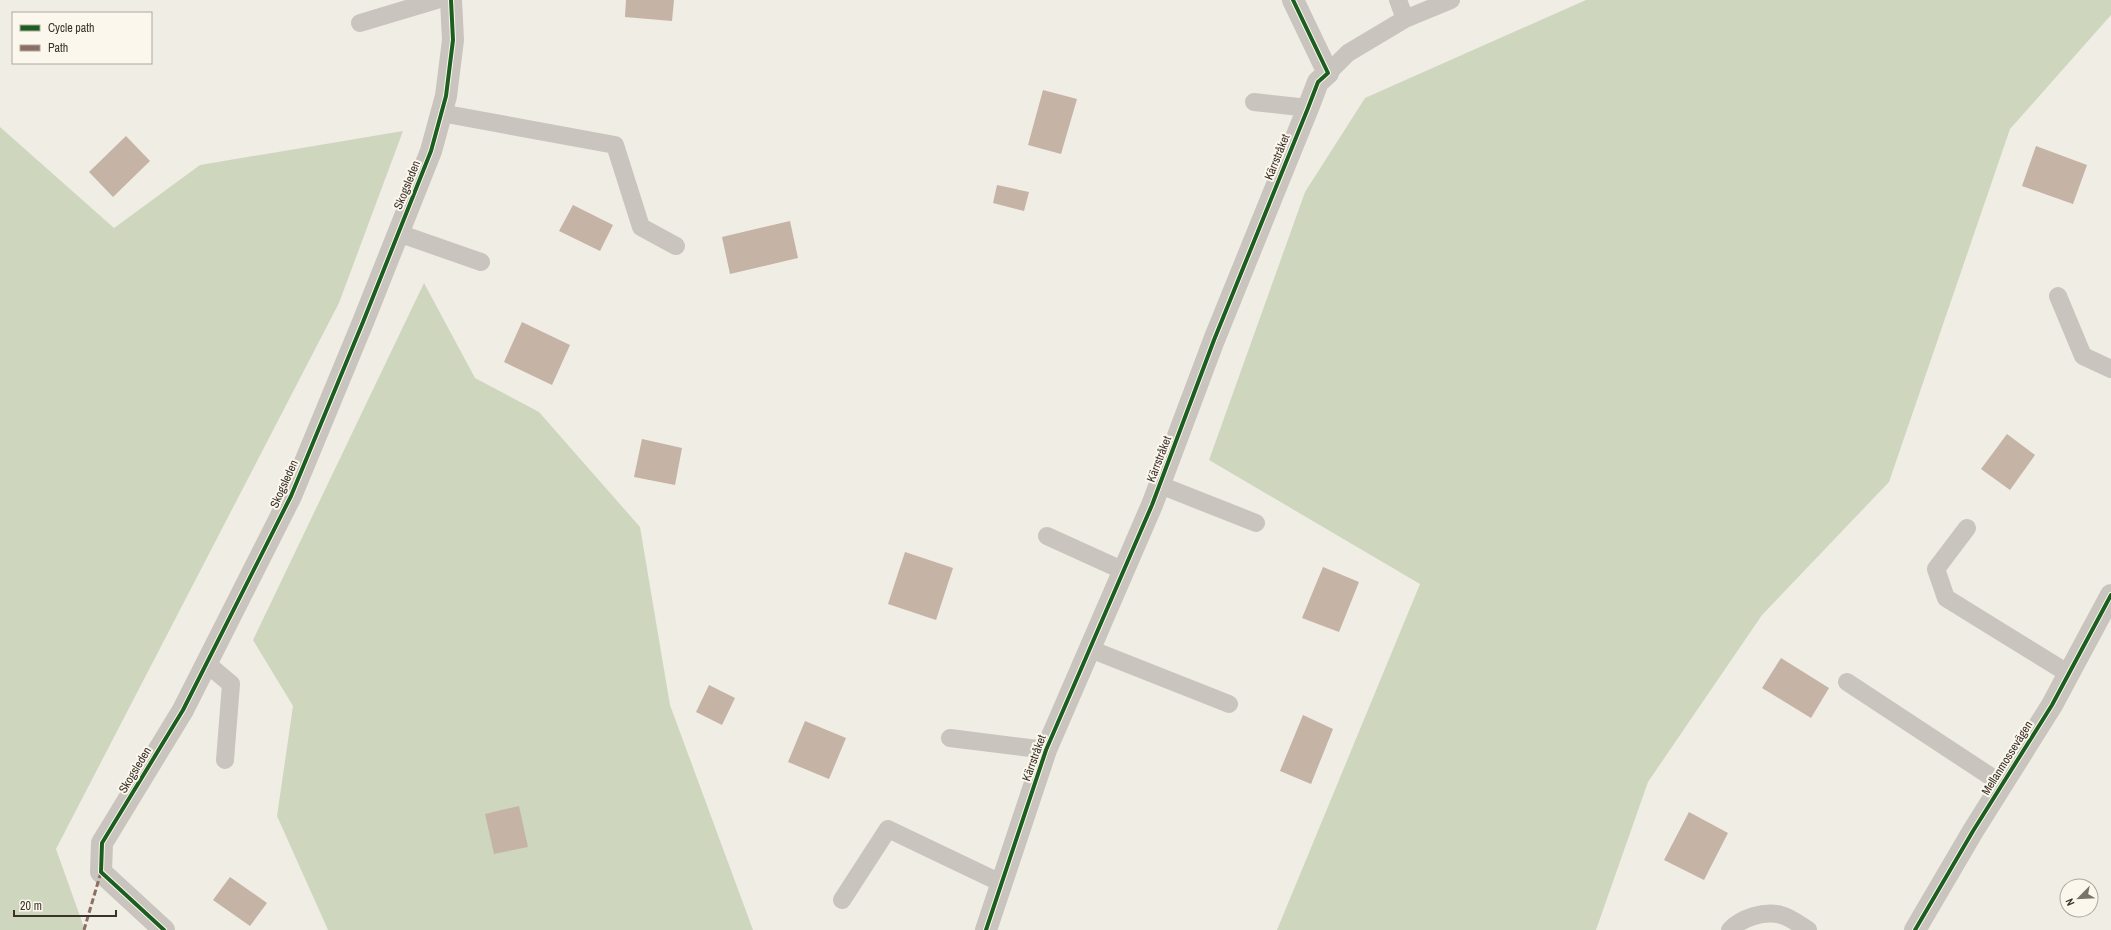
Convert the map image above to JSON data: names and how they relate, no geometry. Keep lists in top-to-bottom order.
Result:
{
  "streets": {
    "street": ["Kärrstråket", "Skogsleden", "Mellanmossevägen"]
  },
  "legend": ["Cycle path", "Path"],
  "scale_bar": "20 m",
  "north": "bottom left"
}
